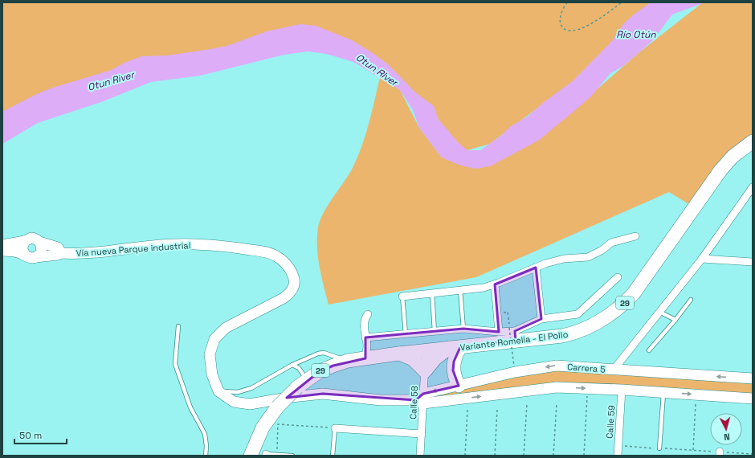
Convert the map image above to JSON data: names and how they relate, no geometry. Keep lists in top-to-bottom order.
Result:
{
  "streets": {
    "highway": ["29", "Variante Romelia - El Pollo"],
    "main road": ["Vía nueva Parque industrial", "Carrera 5"],
    "street": ["Calle 58", "Calle 59"]
  },
  "crossings": [
    ["Variante Romelia - El Pollo", "Calle 58"],
    ["Carrera 5", "Calle 58"]
  ],
  "water": ["Río Otún", "Otun River"],
  "scale_bar": "50 m",
  "north": "bottom"
}
